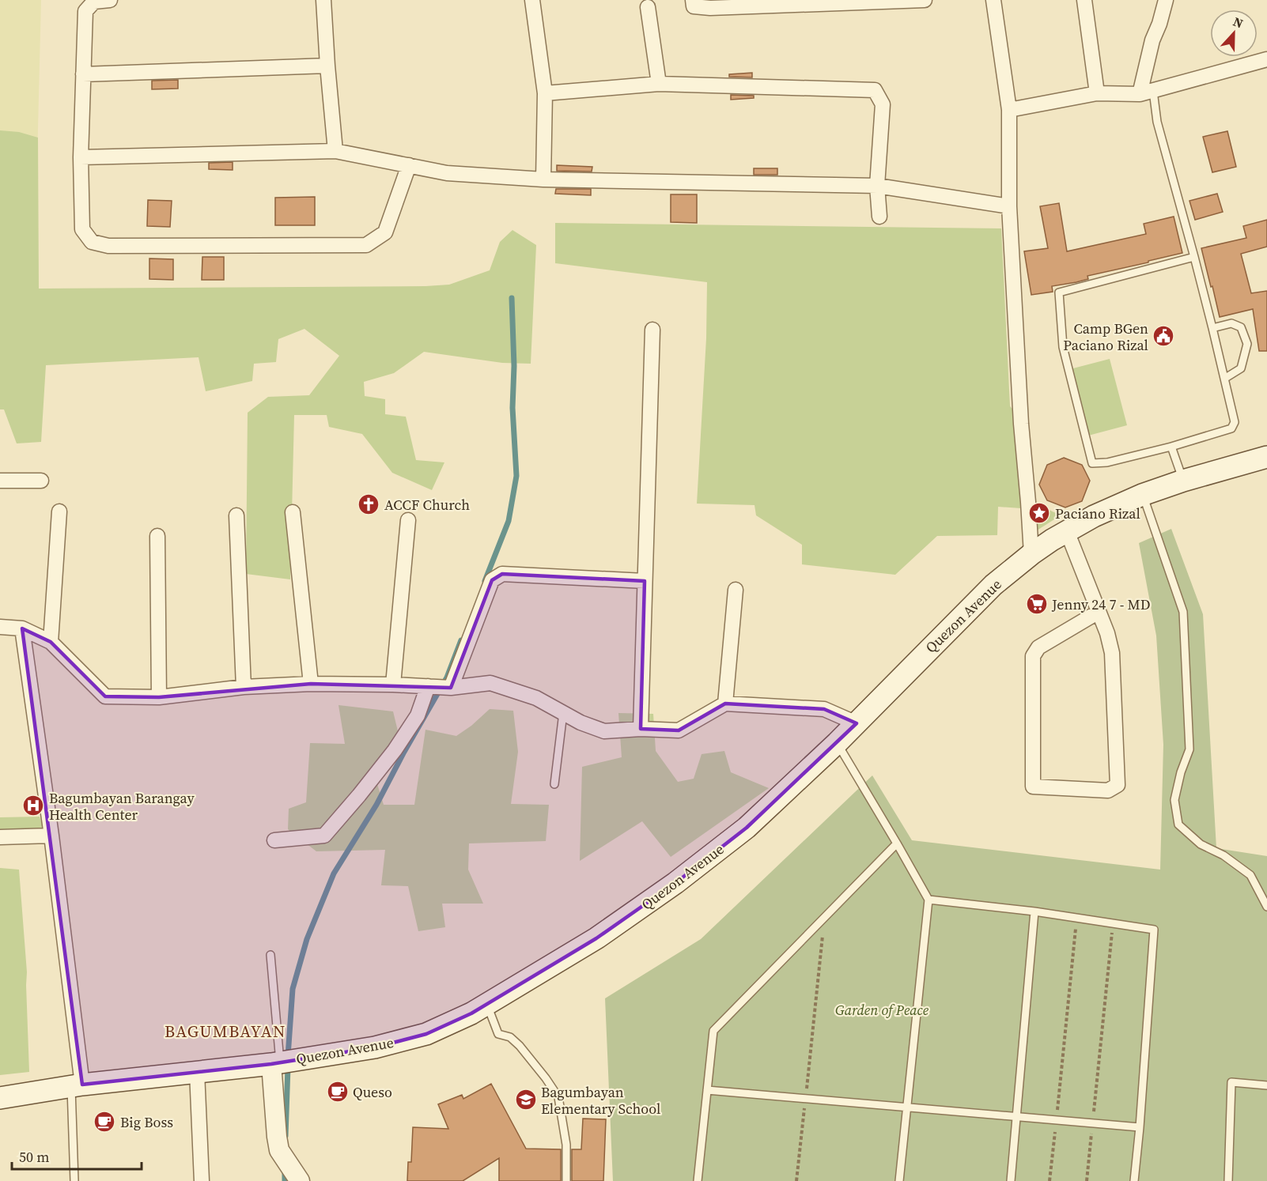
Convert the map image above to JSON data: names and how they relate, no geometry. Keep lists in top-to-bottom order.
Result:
{
  "streets": {
    "main road": ["Quezon Avenue"]
  },
  "districts": ["BAGUMBAYAN"],
  "parks": ["Garden of Peace"],
  "places": {
    "public building": ["Camp BGen Paciano Rizal"],
    "church": ["ACCF Church"],
    "place": ["Paciano Rizal"],
    "supermarket": ["Jenny 24 7 - MD"],
    "hospital": ["Bagumbayan Barangay Health Center"],
    "cafe": ["Queso", "Big Boss"],
    "school or university": ["Bagumbayan Elementary School"]
  },
  "scale_bar": "50 m",
  "north": "top"
}
